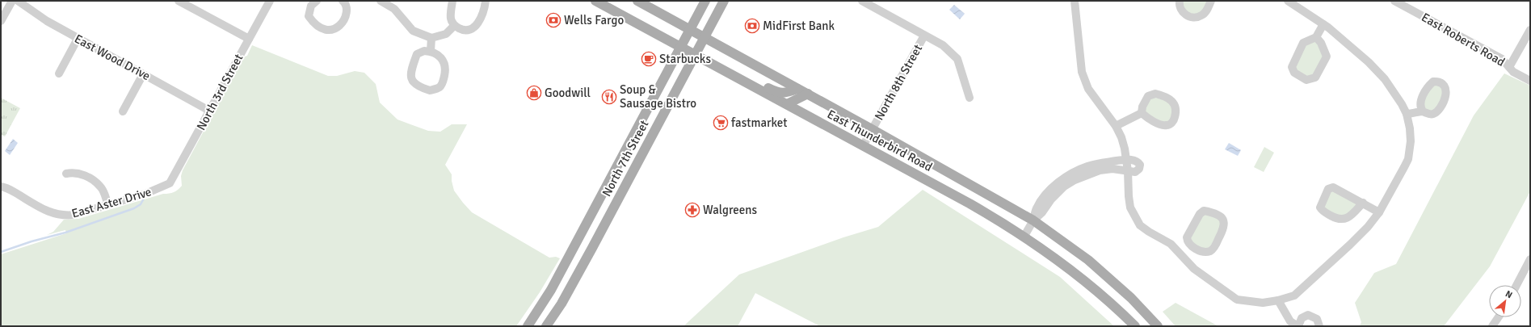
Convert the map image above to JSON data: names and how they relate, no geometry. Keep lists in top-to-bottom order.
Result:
{
  "streets": {
    "main road": ["East Thunderbird Road", "North 7th Street"],
    "street": [
      "East Roberts Road",
      "East Wood Drive",
      "North 8th Street",
      "North 3rd Street",
      "East Aster Drive"
    ]
  },
  "crossings": [
    ["East Wood Drive", "North 3rd Street"],
    ["North 8th Street", "East Thunderbird Road"],
    ["North 3rd Street", "East Aster Drive"],
    ["East Thunderbird Road", "North 7th Street"]
  ],
  "places": {
    "bank": ["Wells Fargo", "MidFirst Bank"],
    "cafe": ["Starbucks"],
    "shop": ["Goodwill"],
    "restaurant": ["Soup & Sausage Bistro"],
    "supermarket": ["fastmarket"],
    "pharmacy": ["Walgreens"]
  },
  "north": "top right"
}
